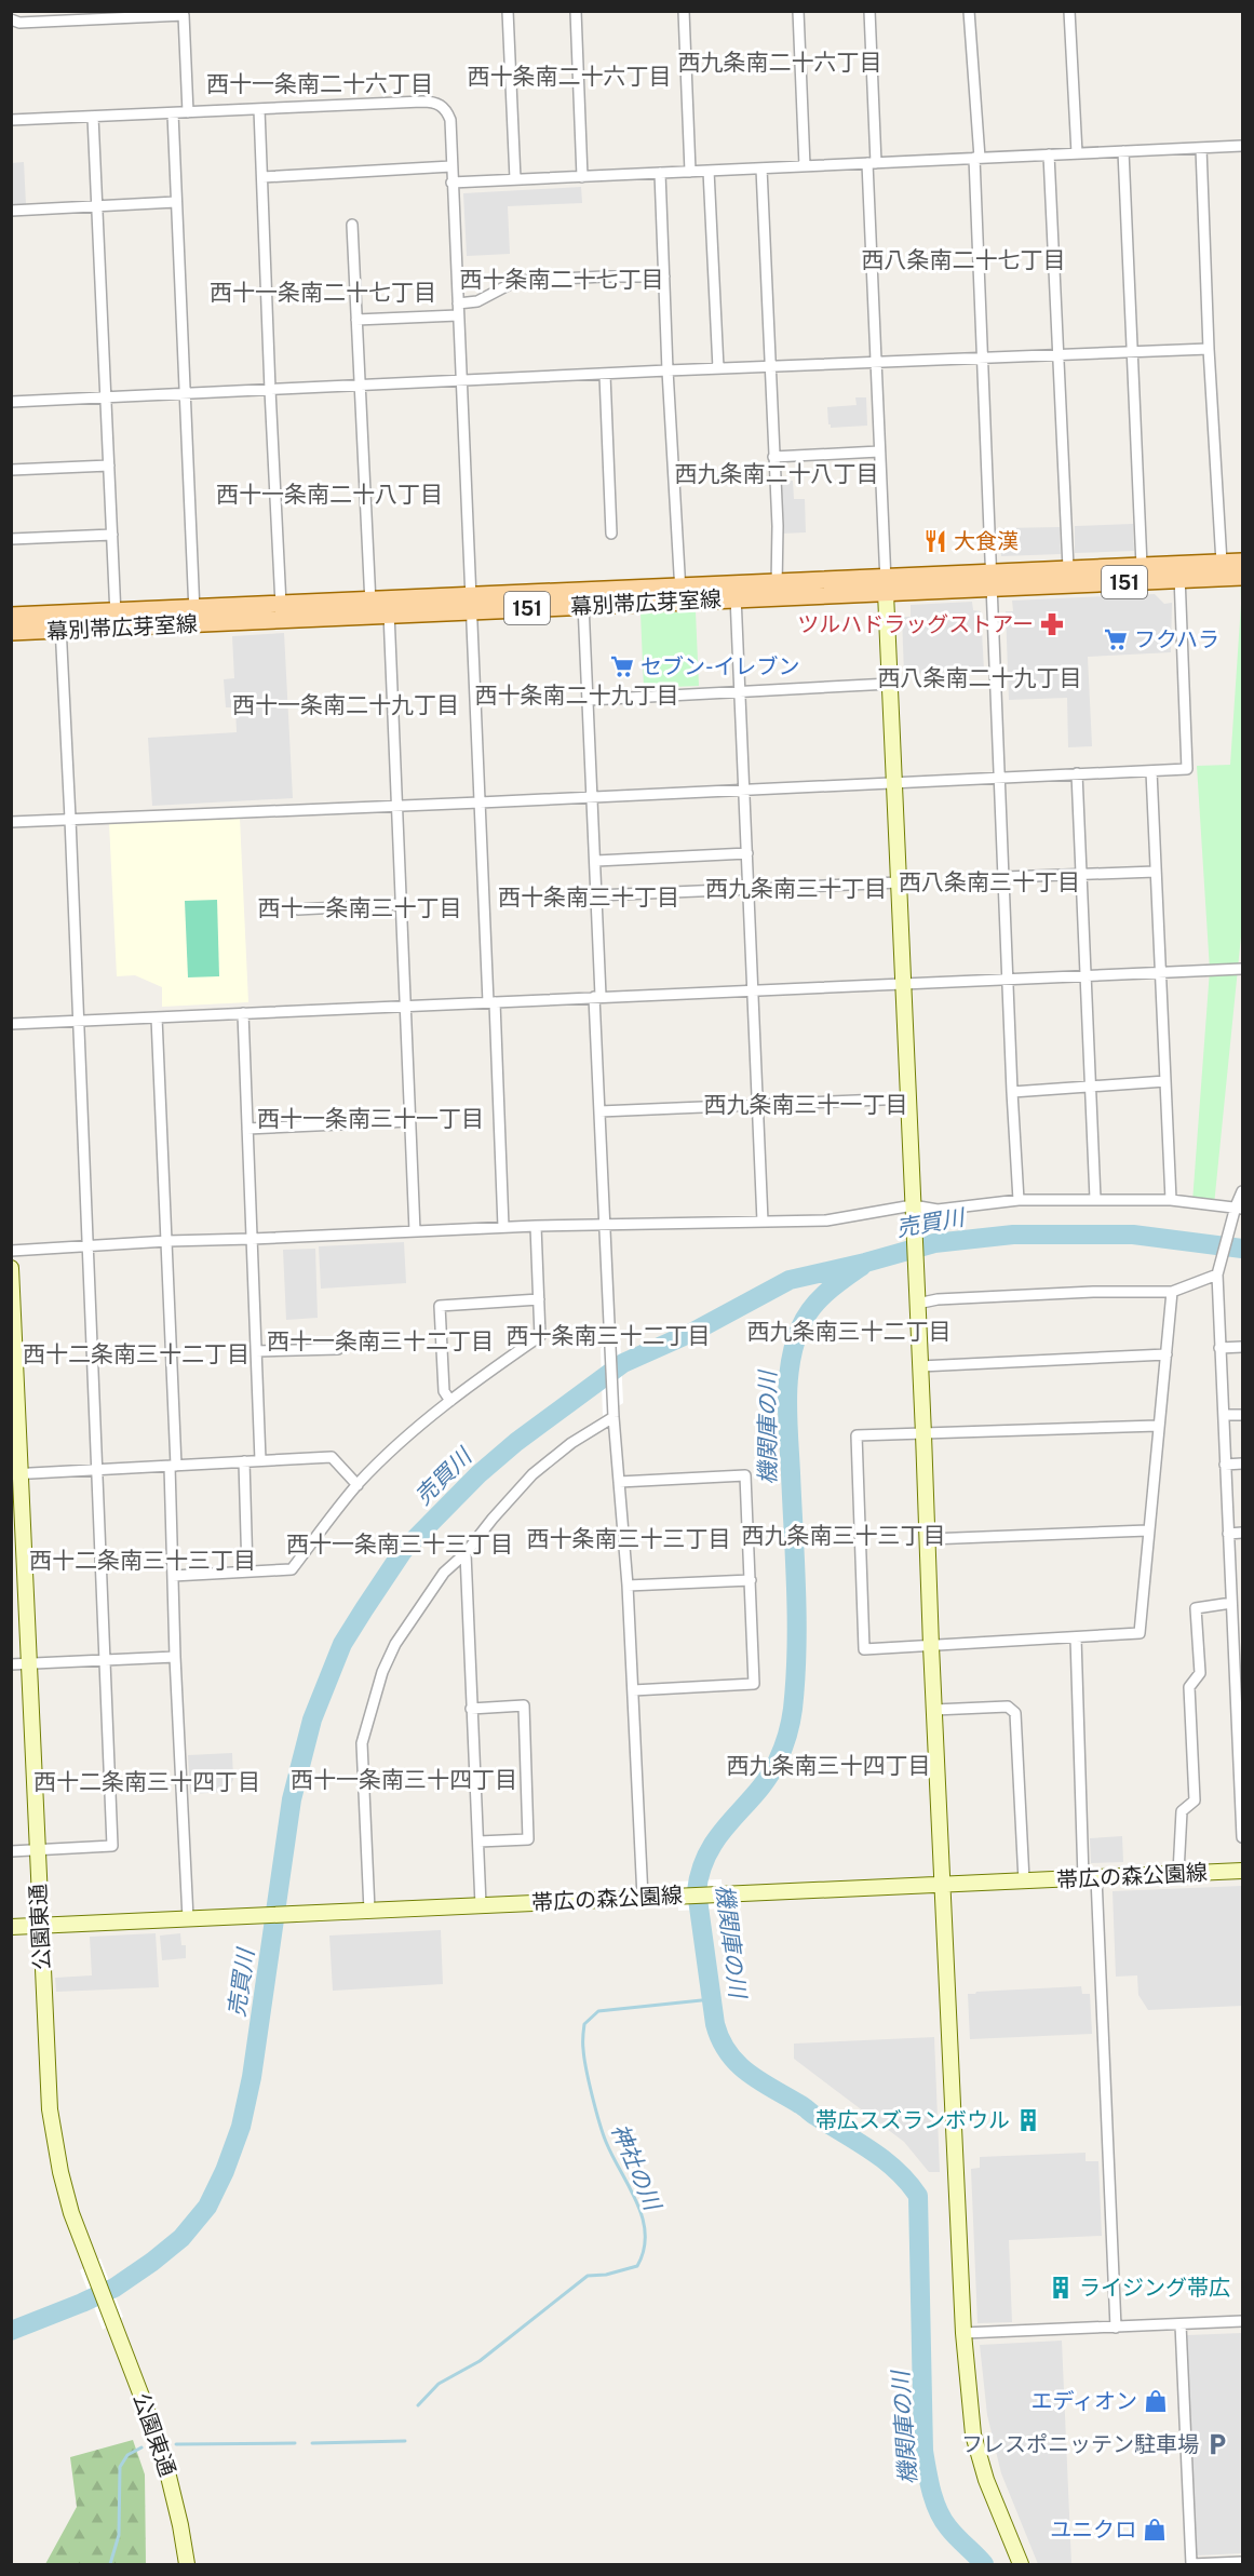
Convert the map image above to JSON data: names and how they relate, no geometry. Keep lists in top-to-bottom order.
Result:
{
  "streets": {
    "main road": ["151", "幕別帯広芽室線"],
    "street": ["帯広の森公園線", "公園東通"]
  },
  "crossings": [
    ["帯広の森公園線", "公園東通"]
  ],
  "districts": [
    "西九条南二十六丁目",
    "西十条南二十六丁目",
    "西十一条南二十六丁目",
    "西八条南二十七丁目",
    "西十条南二十七丁目",
    "西十一条南二十七丁目",
    "西九条南二十八丁目",
    "西十一条南二十八丁目",
    "西八条南二十九丁目",
    "西十条南二十九丁目",
    "西十一条南二十九丁目",
    "西八条南三十丁目",
    "西九条南三十丁目",
    "西十条南三十丁目",
    "西十一条南三十丁目",
    "西九条南三十一丁目",
    "西十一条南三十一丁目",
    "西九条南三十二丁目",
    "西十条南三十二丁目",
    "西十一条南三十二丁目",
    "西十二条南三十二丁目",
    "西九条南三十三丁目",
    "西十条南三十三丁目",
    "西十一条南三十三丁目",
    "西十二条南三十三丁目",
    "西九条南三十四丁目",
    "西十一条南三十四丁目",
    "西十二条南三十四丁目"
  ],
  "water": ["売買川", "機関庫の川", "神社の川"],
  "places": {
    "restaurant": ["大食漢"],
    "pharmacy": ["ツルハドラッグストアー"],
    "supermarket": ["フクハラ", "セブン-イレブン"],
    "building": ["帯広スズランボウル", "ライジング帯広"],
    "shop": ["エディオン", "ユニクロ"],
    "parking": ["フレスポニッテン駐車場"]
  }
}
